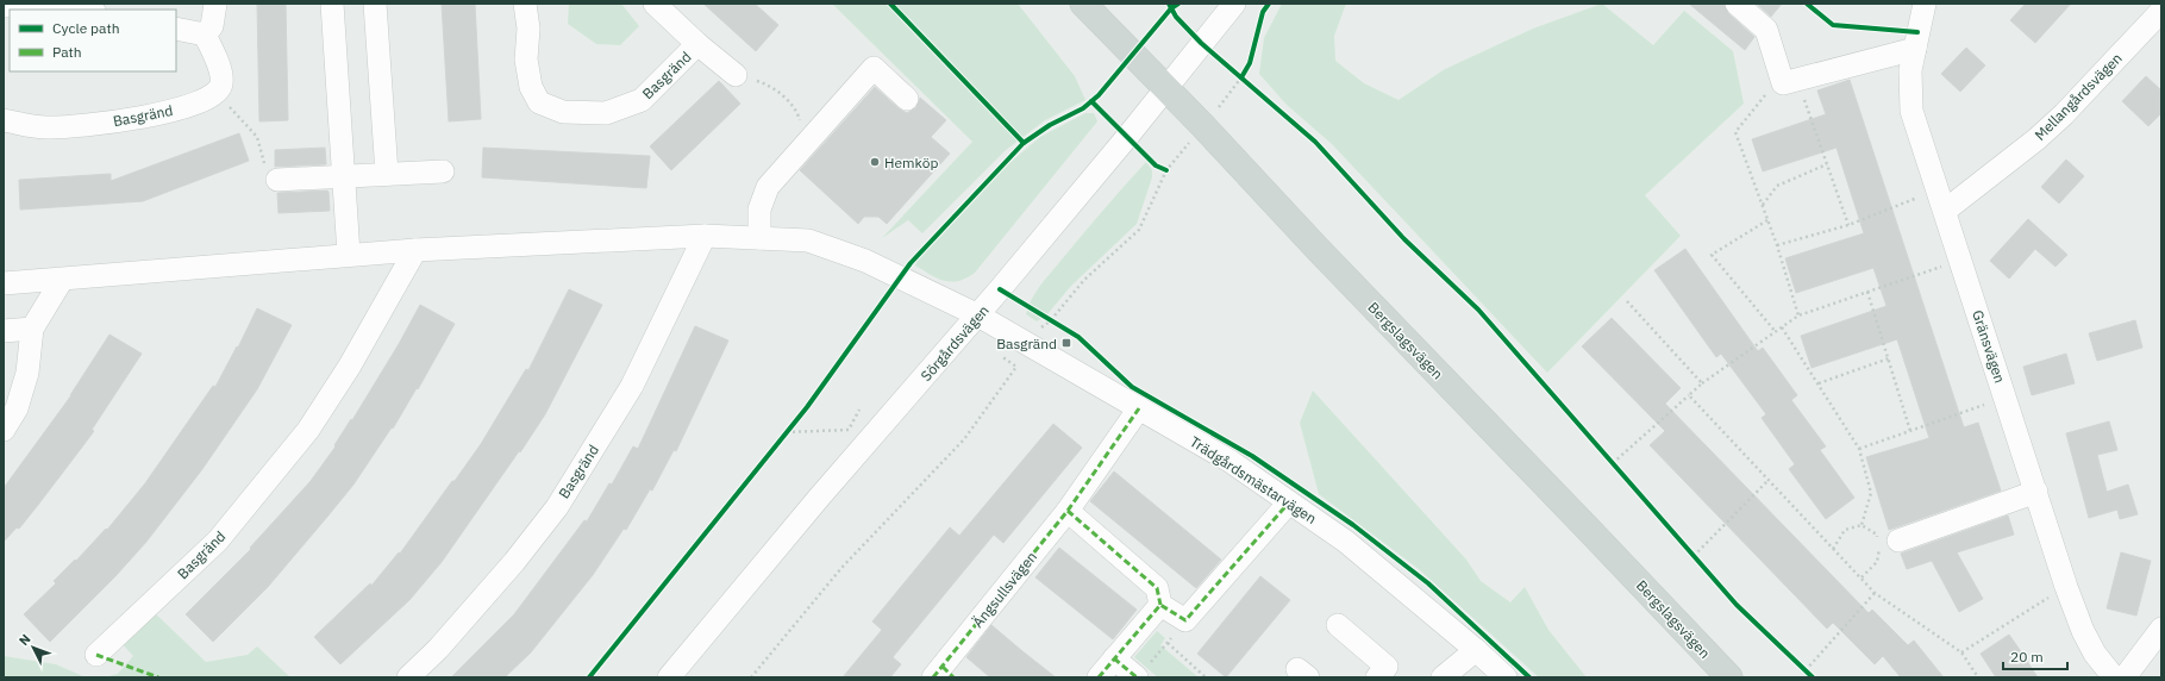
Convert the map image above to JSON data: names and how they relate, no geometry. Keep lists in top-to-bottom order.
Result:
{
  "streets": {
    "main road": ["Bergslagsvägen"],
    "street": [
      "Basgränd",
      "Mellangårdsvägen",
      "Sörgårdsvägen",
      "Gränsvägen",
      "Trädgårdsmästarvägen",
      "Ängsullsvägen"
    ]
  },
  "crossings": [
    ["Mellangårdsvägen", "Gränsvägen"],
    ["Bergslagsvägen", "Sörgårdsvägen"],
    ["Sörgårdsvägen", "Trädgårdsmästarvägen"],
    ["Trädgårdsmästarvägen", "Ängsullsvägen"]
  ],
  "places": {
    "other": ["Hemköp"],
    "transit": ["Basgränd"]
  },
  "legend": ["Cycle path", "Path"],
  "scale_bar": "20 m",
  "north": "top left"
}
